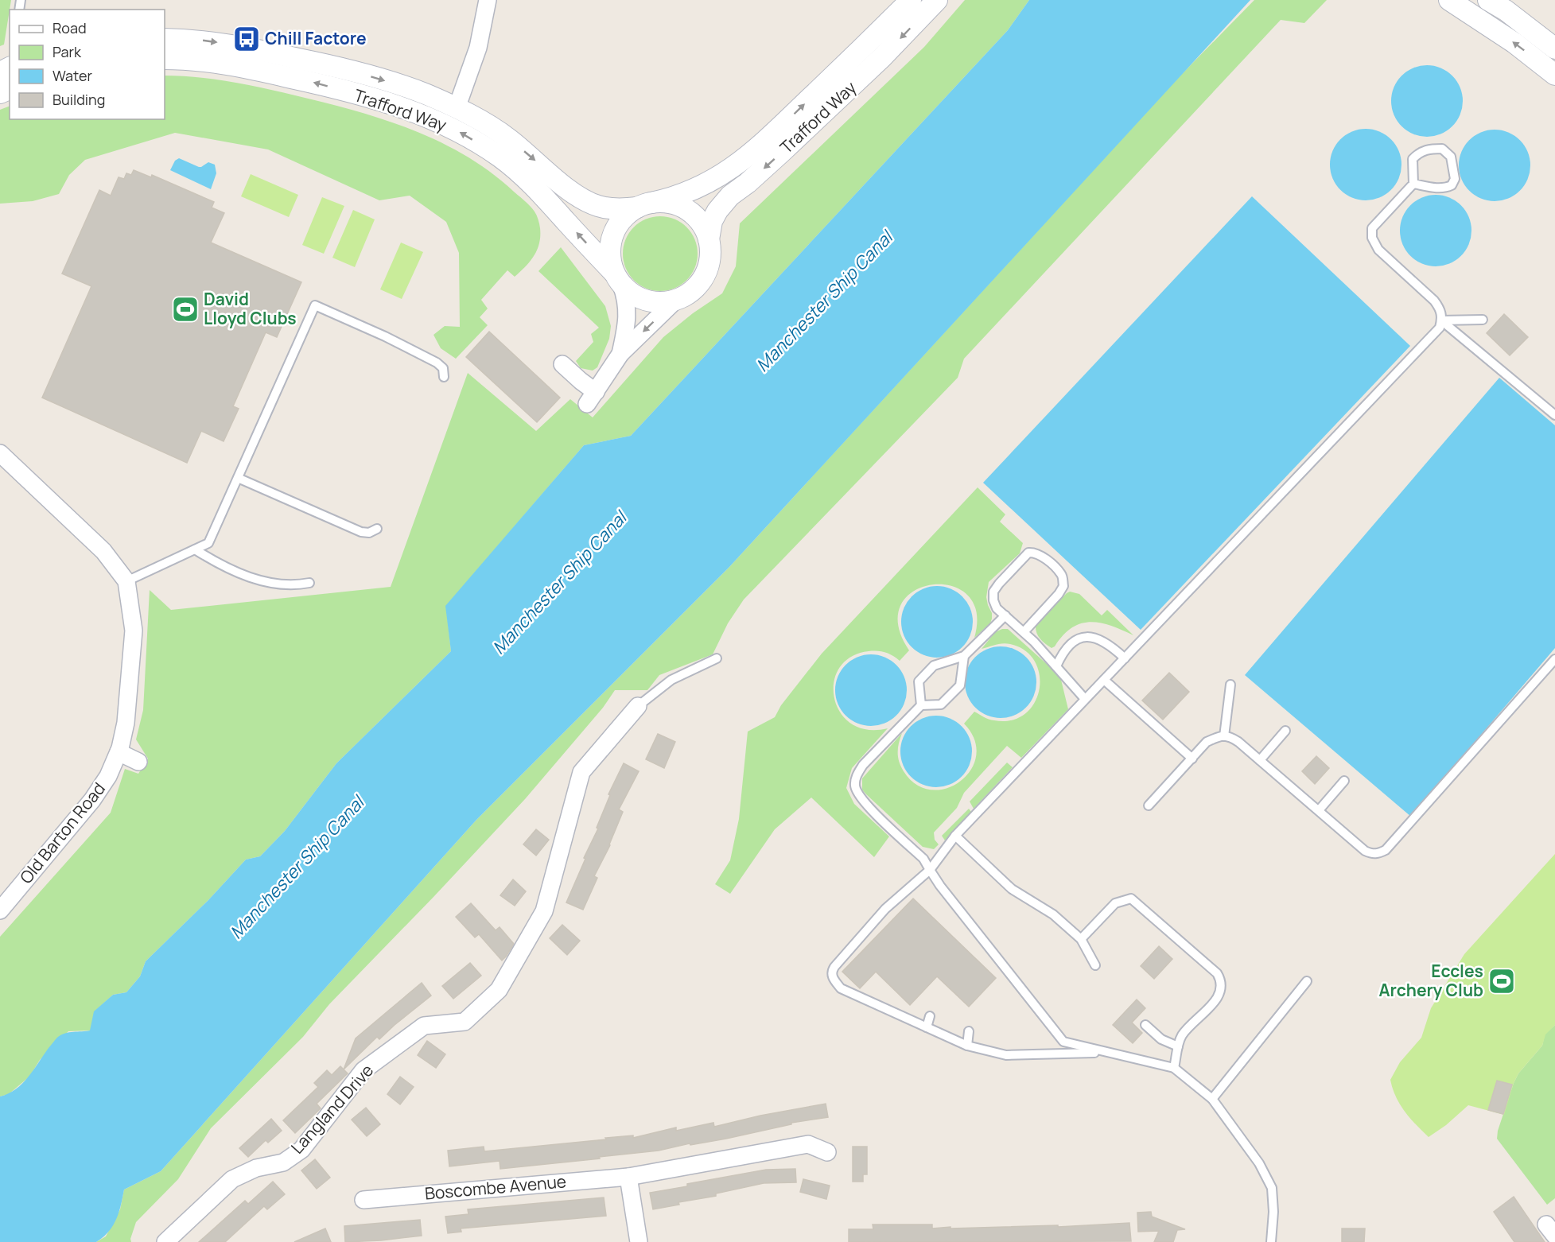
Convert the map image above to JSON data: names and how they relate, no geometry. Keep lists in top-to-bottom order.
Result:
{
  "streets": {
    "street": [
      "Trafford Way",
      "Old Barton Road",
      "Langland Drive",
      "Boscombe Avenue"
    ]
  },
  "water": ["Manchester Ship Canal"],
  "places": {
    "bus stop": ["Chill Factore"],
    "sports": ["David Lloyd Clubs", "Eccles Archery Club"]
  },
  "legend": [
    "Road",
    "Park",
    "Water",
    "Building"
  ]
}
